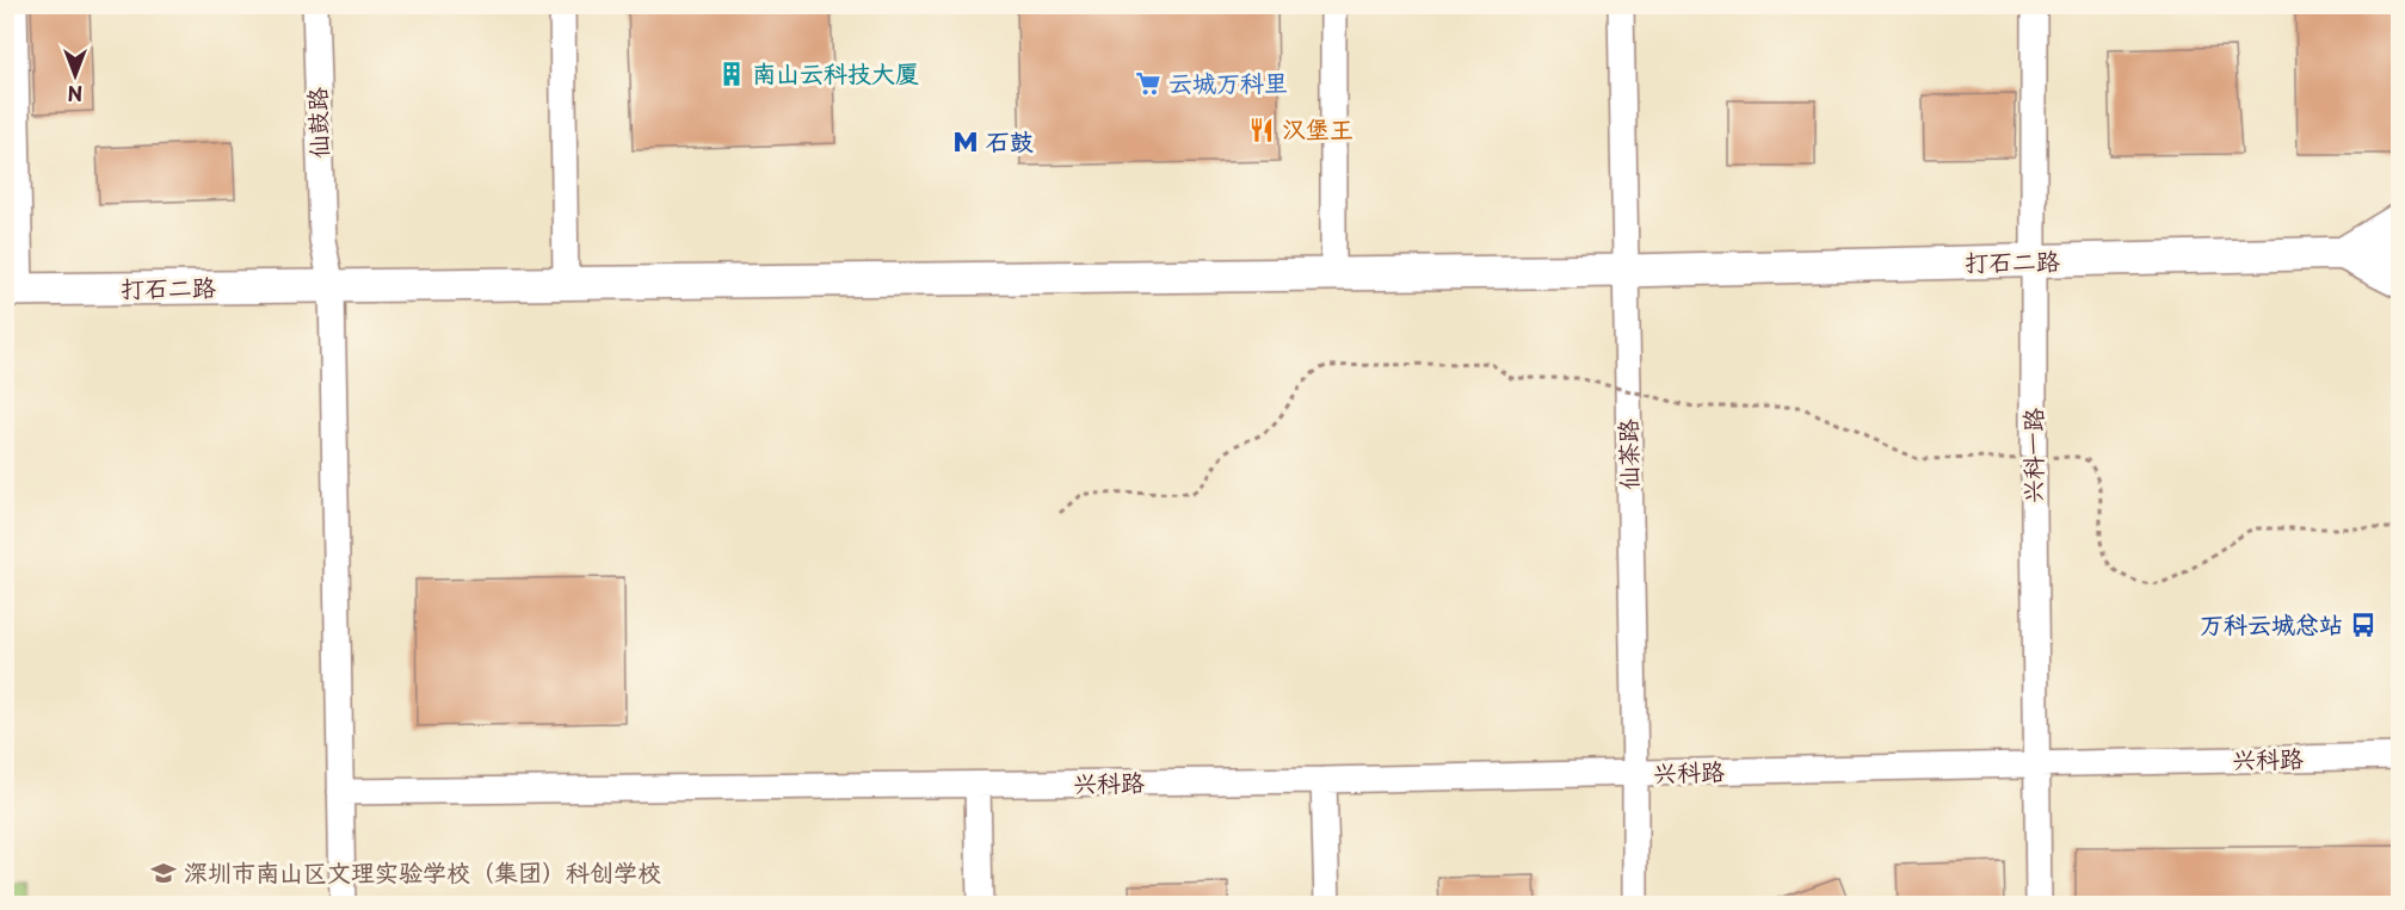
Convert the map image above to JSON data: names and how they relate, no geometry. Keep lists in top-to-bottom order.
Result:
{
  "streets": {
    "main road": ["打石二路"],
    "street": [
      "仙鼓路",
      "仙茶路",
      "兴科一路",
      "兴科路"
    ]
  },
  "crossings": [
    ["仙鼓路", "打石二路"],
    ["仙鼓路", "兴科路"],
    ["打石二路", "仙茶路"],
    ["打石二路", "兴科一路"],
    ["仙茶路", "兴科路"],
    ["兴科一路", "兴科路"]
  ],
  "places": {
    "building": ["南山云科技大厦"],
    "supermarket": ["云城万科里"],
    "restaurant": ["汉堡王"],
    "metro station": ["石鼓"],
    "bus stop": ["万科云城总站"],
    "school or university": ["深圳市南山区文理实验学校（集团）科创学校"]
  },
  "north": "bottom"
}
